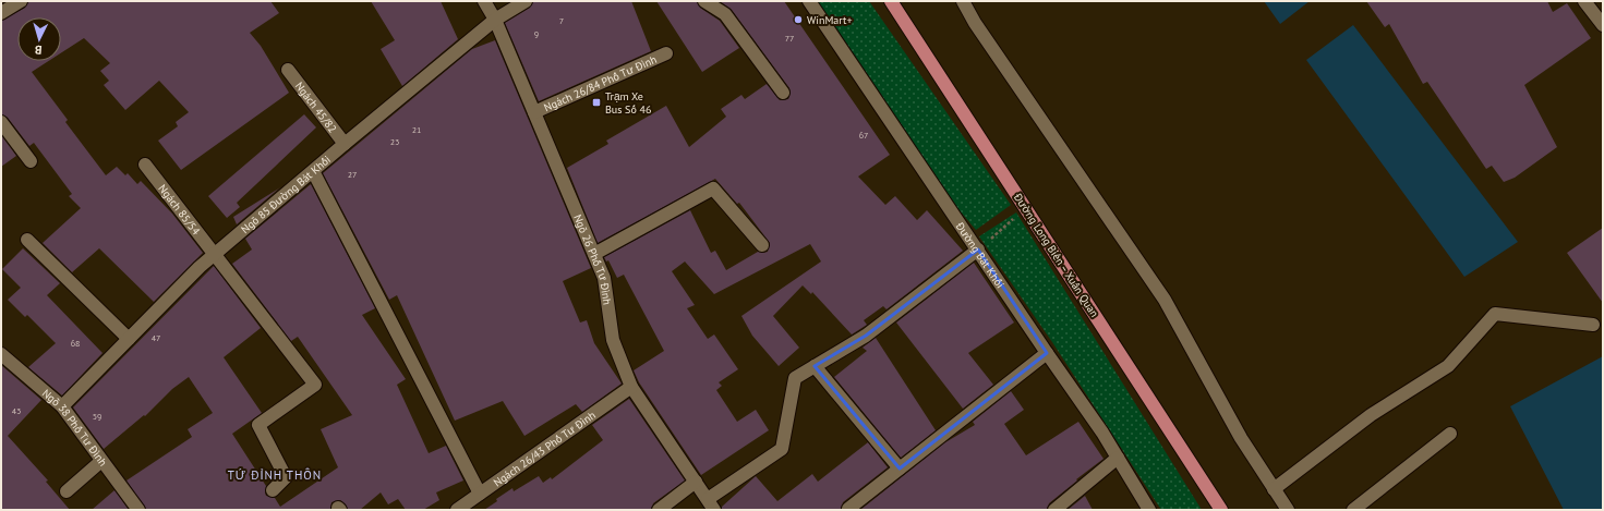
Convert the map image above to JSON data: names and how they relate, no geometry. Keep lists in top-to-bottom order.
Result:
{
  "streets": {
    "main road": ["Đường Long Biên – Xuân Quan"],
    "street": [
      "Ngách 26/84 Phố Tư Đình",
      "Ngách 45/82",
      "Ngõ 85 Đường Bát Khối",
      "Ngách 85/54",
      "Đường Bát Khối",
      "Ngõ 26 Phố Tư Đình",
      "Ngõ 38 Phố Tư Đình",
      "Ngách 26/43 Phố Tư Đình"
    ]
  },
  "crossings": [
    ["Ngách 26/84 Phố Tư Đình", "Ngõ 26 Phố Tư Đình"],
    ["Ngách 45/82", "Ngõ 85 Đường Bát Khối"],
    ["Ngõ 85 Đường Bát Khối", "Ngách 85/54"],
    ["Ngõ 85 Đường Bát Khối", "Ngõ 26 Phố Tư Đình"],
    ["Ngõ 85 Đường Bát Khối", "Ngõ 38 Phố Tư Đình"],
    ["Ngõ 26 Phố Tư Đình", "Ngách 26/43 Phố Tư Đình"]
  ],
  "districts": ["TỨ ĐỈNH THÔN"],
  "places": {
    "other": ["WinMart+"],
    "transit": ["Trạm Xe Bus Số 46"]
  },
  "house_numbers": [
    "7",
    "9",
    "77",
    "21",
    "67",
    "23",
    "27",
    "47",
    "68",
    "43",
    "59"
  ],
  "north": "bottom"
}
